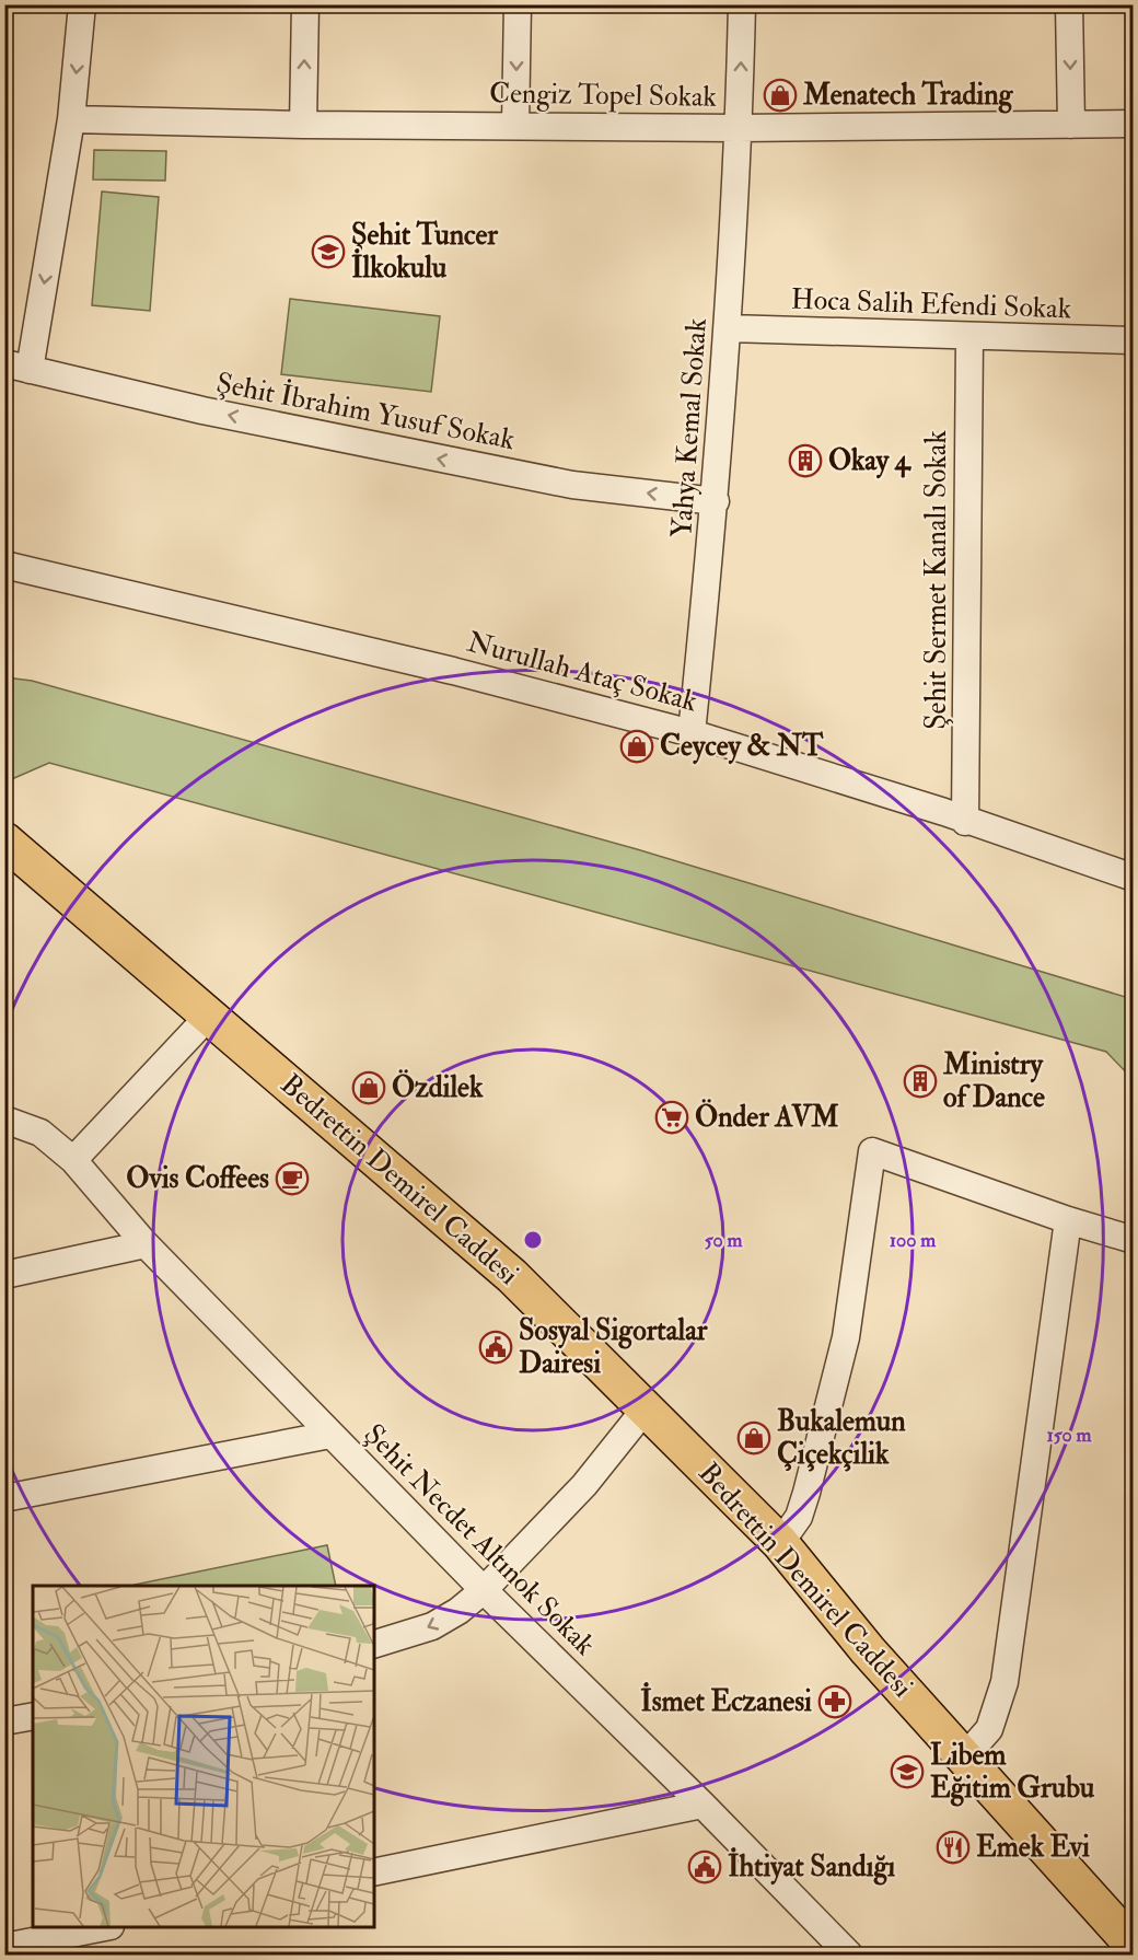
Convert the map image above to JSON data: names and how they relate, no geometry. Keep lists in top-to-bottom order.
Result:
{
  "streets": {
    "main road": ["Bedrettin Demirel Caddesi"],
    "street": [
      "Cengiz Topel Sokak",
      "Hoca Salih Efendi Sokak",
      "Şehit İbrahim Yusuf Sokak",
      "Yahya Kemal Sokak",
      "Şehit Sermet Kanalı Sokak",
      "Nurullah Ataç Sokak",
      "Şehit Necdet Altınok Sokak"
    ]
  },
  "crossings": [
    ["Cengiz Topel Sokak", "Yahya Kemal Sokak"],
    ["Hoca Salih Efendi Sokak", "Yahya Kemal Sokak"],
    ["Hoca Salih Efendi Sokak", "Şehit Sermet Kanalı Sokak"],
    ["Şehit İbrahim Yusuf Sokak", "Yahya Kemal Sokak"],
    ["Yahya Kemal Sokak", "Nurullah Ataç Sokak"],
    ["Şehit Sermet Kanalı Sokak", "Nurullah Ataç Sokak"]
  ],
  "one_way": ["Şehit İbrahim Yusuf Sokak"],
  "places": {
    "shop": [
      "Menatech Trading",
      "Ceycey & NT",
      "Özdilek",
      "Bukalemun Çiçekçilik"
    ],
    "school or university": ["Şehit Tuncer İlkokulu", "Libem Eğitim Grubu"],
    "building": ["Okay 4", "Ministry of Dance"],
    "supermarket": ["Önder AVM"],
    "cafe": ["Ovis Coffees"],
    "public building": ["Sosyal Sigortalar Dairesi", "İhtiyat Sandığı"],
    "pharmacy": ["İsmet Eczanesi"],
    "restaurant": ["Emek Evi"]
  },
  "rings": ["50 m", "100 m", "150 m"]
}
